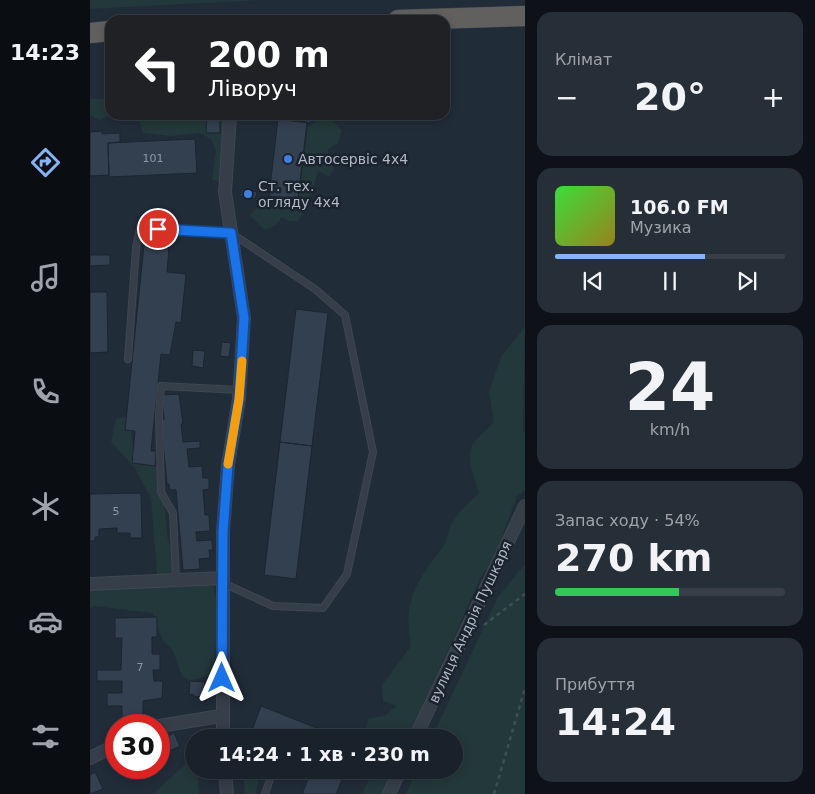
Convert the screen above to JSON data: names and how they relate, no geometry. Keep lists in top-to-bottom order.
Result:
{
  "streets": {
    "street": ["вулиця Андрія Пушкаря"]
  },
  "places": ["Автосервіс 4х4", "Ст. тех. огляду 4х4"],
  "house_numbers": ["101", "5", "7"],
  "page": {
    "tabs": "14:23",
    "tile": [
      "Клімат",
      ["24", "km/h"],
      ["Запас ходу · 54%", "270 km"],
      ["Прибуття", "14:24"]
    ],
    "turn": ["200 m", "Ліворуч"],
    "heat": ["−", "20°", "+"],
    "song": ["106.0 FM", "Музика"],
    "limit": "30",
    "trip": "14:24 · 1 хв · 230 m"
  }
}
